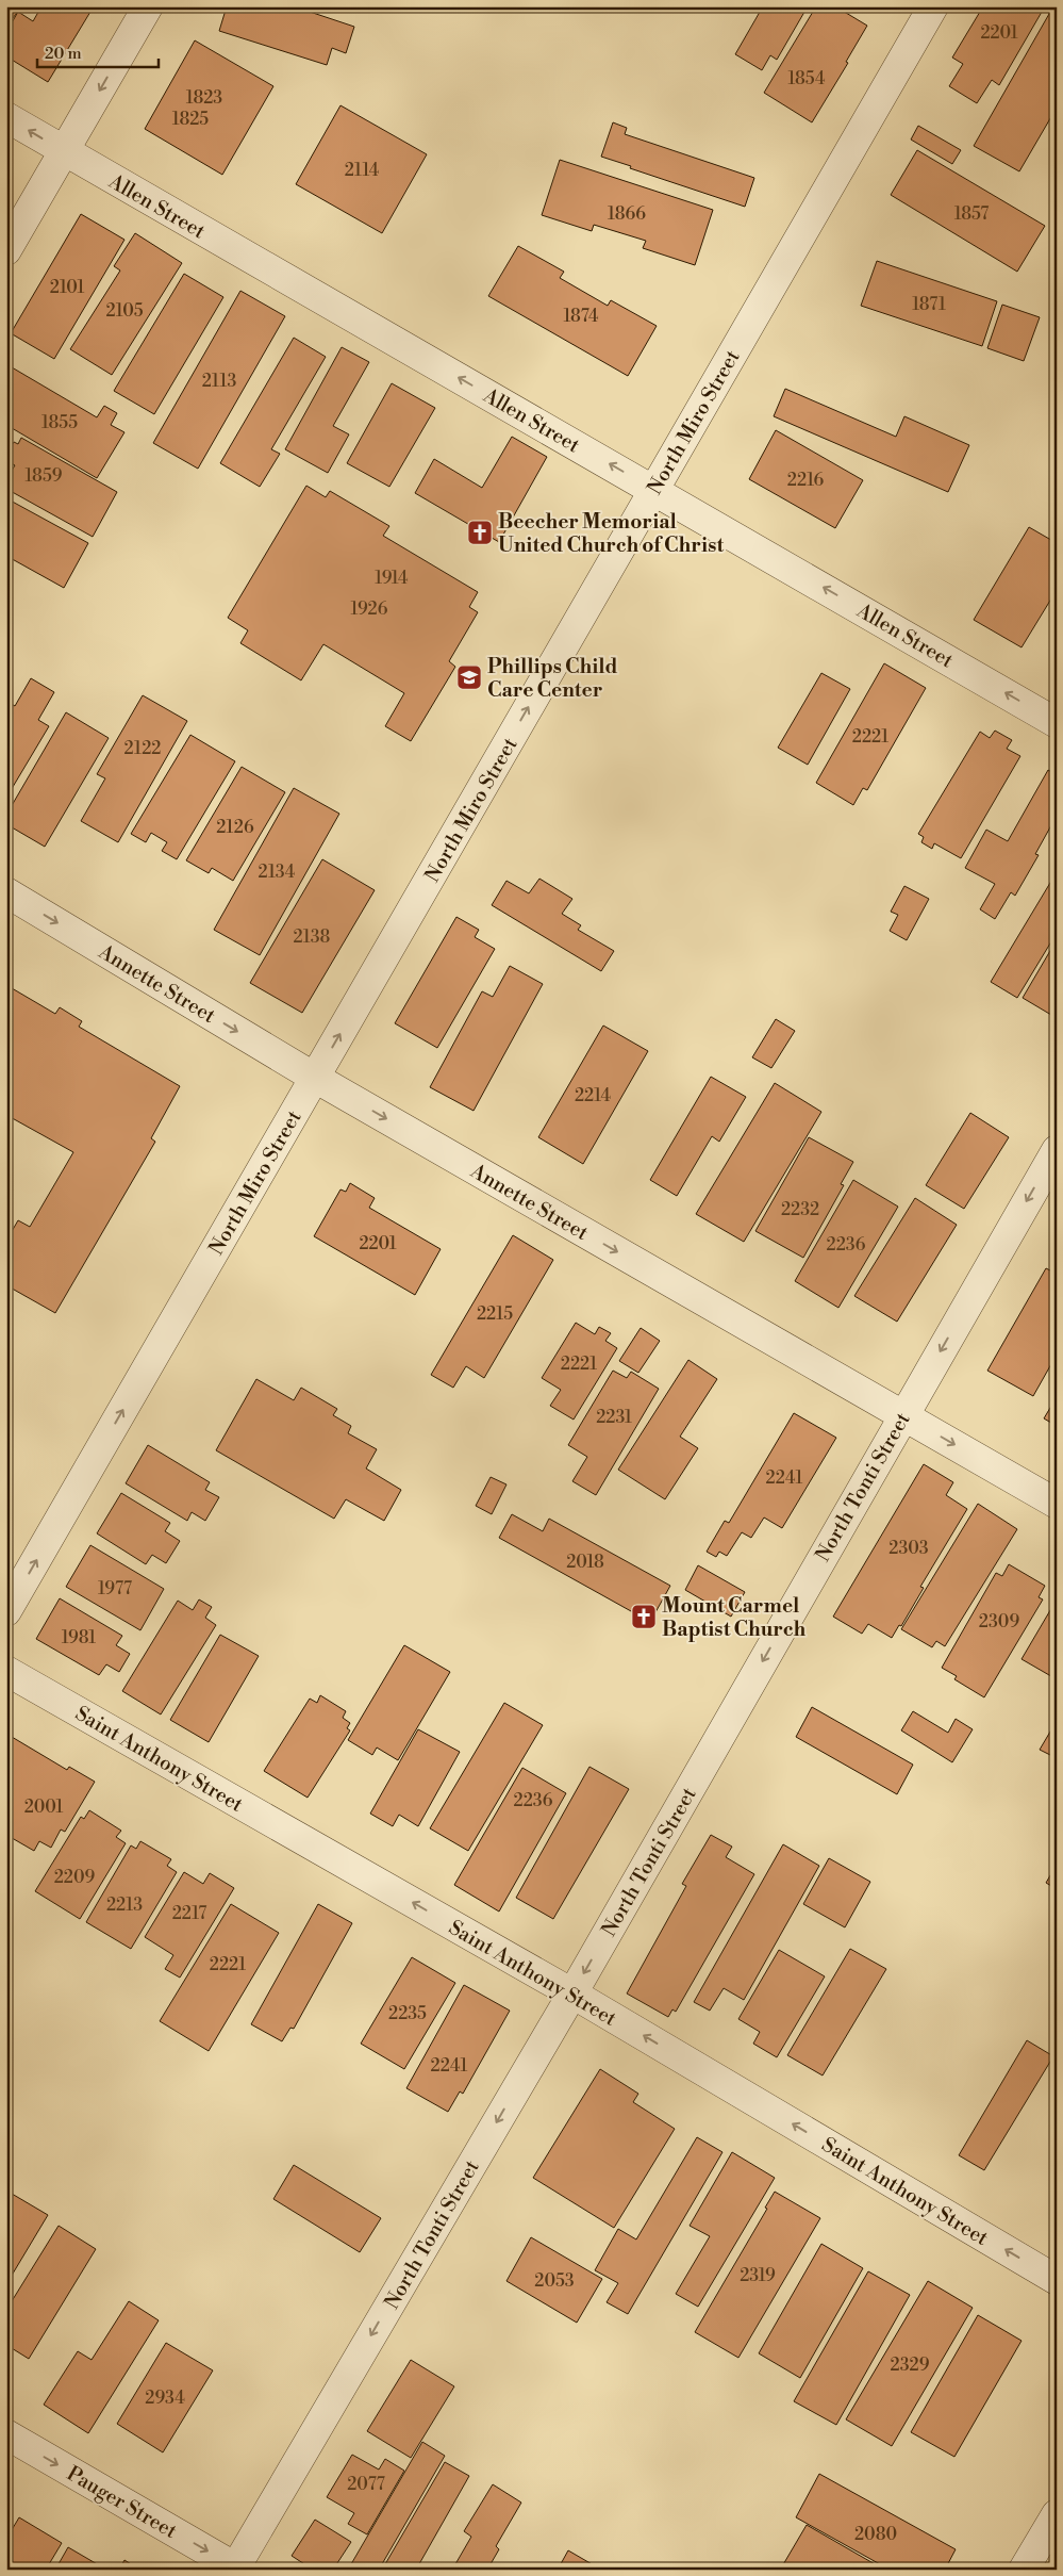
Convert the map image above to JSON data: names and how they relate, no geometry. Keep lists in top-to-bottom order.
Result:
{
  "streets": {
    "street": [
      "Allen Street",
      "North Miro Street",
      "Annette Street",
      "North Tonti Street",
      "Saint Anthony Street",
      "Pauger Street"
    ]
  },
  "crossings": [
    ["Allen Street", "North Miro Street"],
    ["North Miro Street", "Annette Street"],
    ["Annette Street", "North Tonti Street"],
    ["North Tonti Street", "Saint Anthony Street"],
    ["North Tonti Street", "Pauger Street"]
  ],
  "one_way": [
    "Allen Street",
    "North Miro Street",
    "Annette Street",
    "North Tonti Street",
    "Saint Anthony Street",
    "Pauger Street"
  ],
  "places": {
    "church": ["Beecher Memorial United Church of Christ", "Mount Carmel Baptist Church"],
    "school or university": ["Phillips Child Care Center"]
  },
  "house_numbers": [
    "2201",
    "1854",
    "1823",
    "1825",
    "2114",
    "1866",
    "1857",
    "2101",
    "1871",
    "2105",
    "1874",
    "2113",
    "1855",
    "1859",
    "2216",
    "1914",
    "1926",
    "2221",
    "2122",
    "2126",
    "2134",
    "2138",
    "2214",
    "2232",
    "2201",
    "2236",
    "2215",
    "2221",
    "2231",
    "2241",
    "2303",
    "2018",
    "1977",
    "2309",
    "1981",
    "2236",
    "2001",
    "2209",
    "2213",
    "2217",
    "2221",
    "2235",
    "2241",
    "2319",
    "2053",
    "2329",
    "2934",
    "2077",
    "2080"
  ],
  "scale_bar": "20 m"
}
